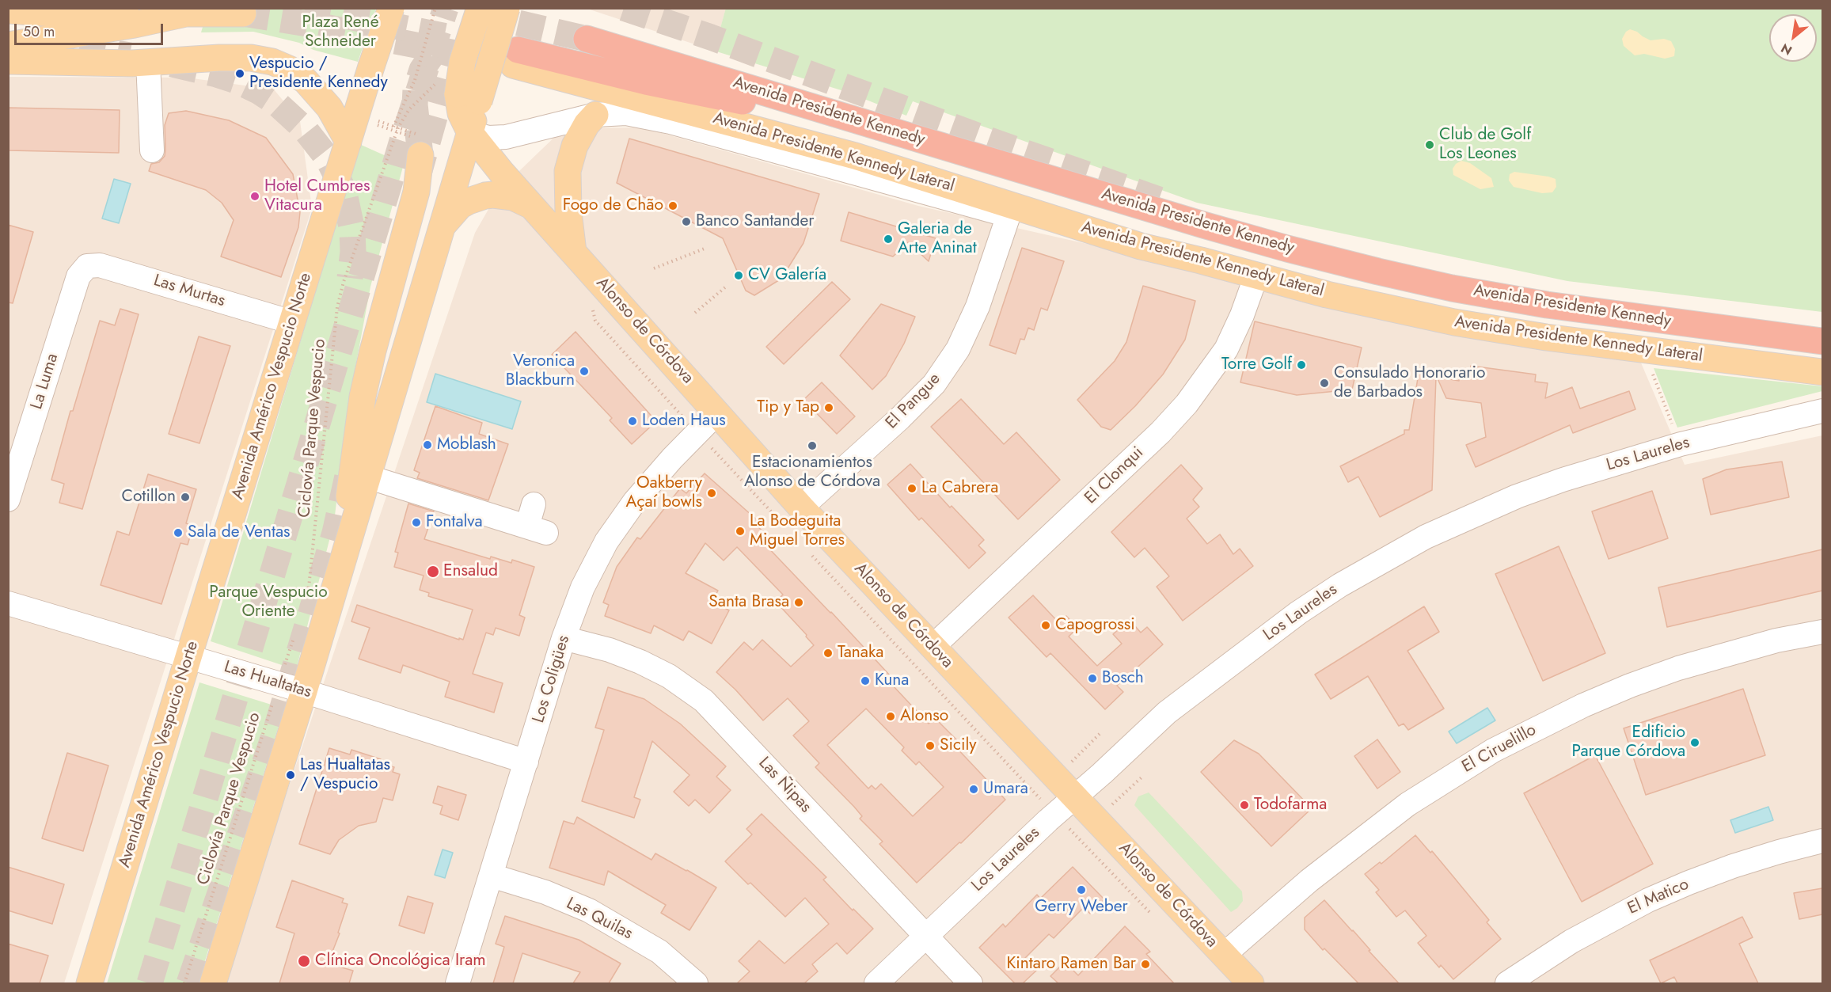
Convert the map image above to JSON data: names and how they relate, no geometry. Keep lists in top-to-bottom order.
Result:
{
  "streets": {
    "highway": ["Avenida Presidente Kennedy"],
    "main road": ["Avenida Presidente Kennedy Lateral", "Alonso de Córdova", "Avenida Américo Vespucio Norte"],
    "street": [
      "Las Murtas",
      "La Luma",
      "El Pangue",
      "Los Laureles",
      "El Clonqui",
      "Los Coligües",
      "Las Hualtatas",
      "El Ciruelillo",
      "Las Ñipas",
      "El Matico",
      "Las Quilas"
    ],
    "path": ["Ciclovía Parque Vespucio"]
  },
  "crossings": [
    ["Avenida Presidente Kennedy", "Avenida Presidente Kennedy Lateral"],
    ["Avenida Presidente Kennedy", "Los Laureles"],
    ["Avenida Presidente Kennedy Lateral", "Alonso de Córdova"],
    ["Avenida Presidente Kennedy Lateral", "El Pangue"],
    ["Avenida Presidente Kennedy Lateral", "El Clonqui"],
    ["Las Murtas", "La Luma"],
    ["Las Murtas", "Avenida Américo Vespucio Norte"],
    ["Alonso de Córdova", "El Pangue"],
    ["Alonso de Córdova", "Los Laureles"],
    ["Alonso de Córdova", "El Clonqui"],
    ["Alonso de Córdova", "Los Coligües"],
    ["Alonso de Córdova", "El Ciruelillo"],
    ["Avenida Américo Vespucio Norte", "Las Hualtatas"],
    ["Ciclovía Parque Vespucio", "Las Hualtatas"],
    ["Los Laureles", "Las Ñipas"],
    ["Los Coligües", "Las Hualtatas"],
    ["Los Coligües", "Las Ñipas"],
    ["Los Coligües", "Las Quilas"]
  ],
  "parks": ["Plaza René Schneider", "Parque Vespucio Oriente"],
  "places": [
    "Vespucio / Presidente Kennedy",
    "Club de Golf Los Leones",
    "Hotel Cumbres Vitacura",
    "Fogo de Chão",
    "Banco Santander",
    "Galeria de Arte Aninat",
    "CV Galería",
    "Torre Golf",
    "Veronica Blackburn",
    "Consulado Honorario de Barbados",
    "Tip y Tap",
    "Loden Haus",
    "Moblash",
    "Estacionamientos Alonso de Córdova",
    "La Cabrera",
    "Oakberry Açaí bowls",
    "Cotillon",
    "Fontalva",
    "La Bodeguita Miguel Torres",
    "Sala de Ventas",
    "Ensalud",
    "Santa Brasa",
    "Capogrossi",
    "Tanaka",
    "Bosch",
    "Kuna",
    "Alonso",
    "Edificio Parque Córdova",
    "Sicily",
    "Las Hualtatas / Vespucio",
    "Umara",
    "Todofarma",
    "Gerry Weber",
    "Clínica Oncológica Iram",
    "Kintaro Ramen Bar"
  ],
  "scale_bar": "50 m",
  "north": "bottom left"
}
